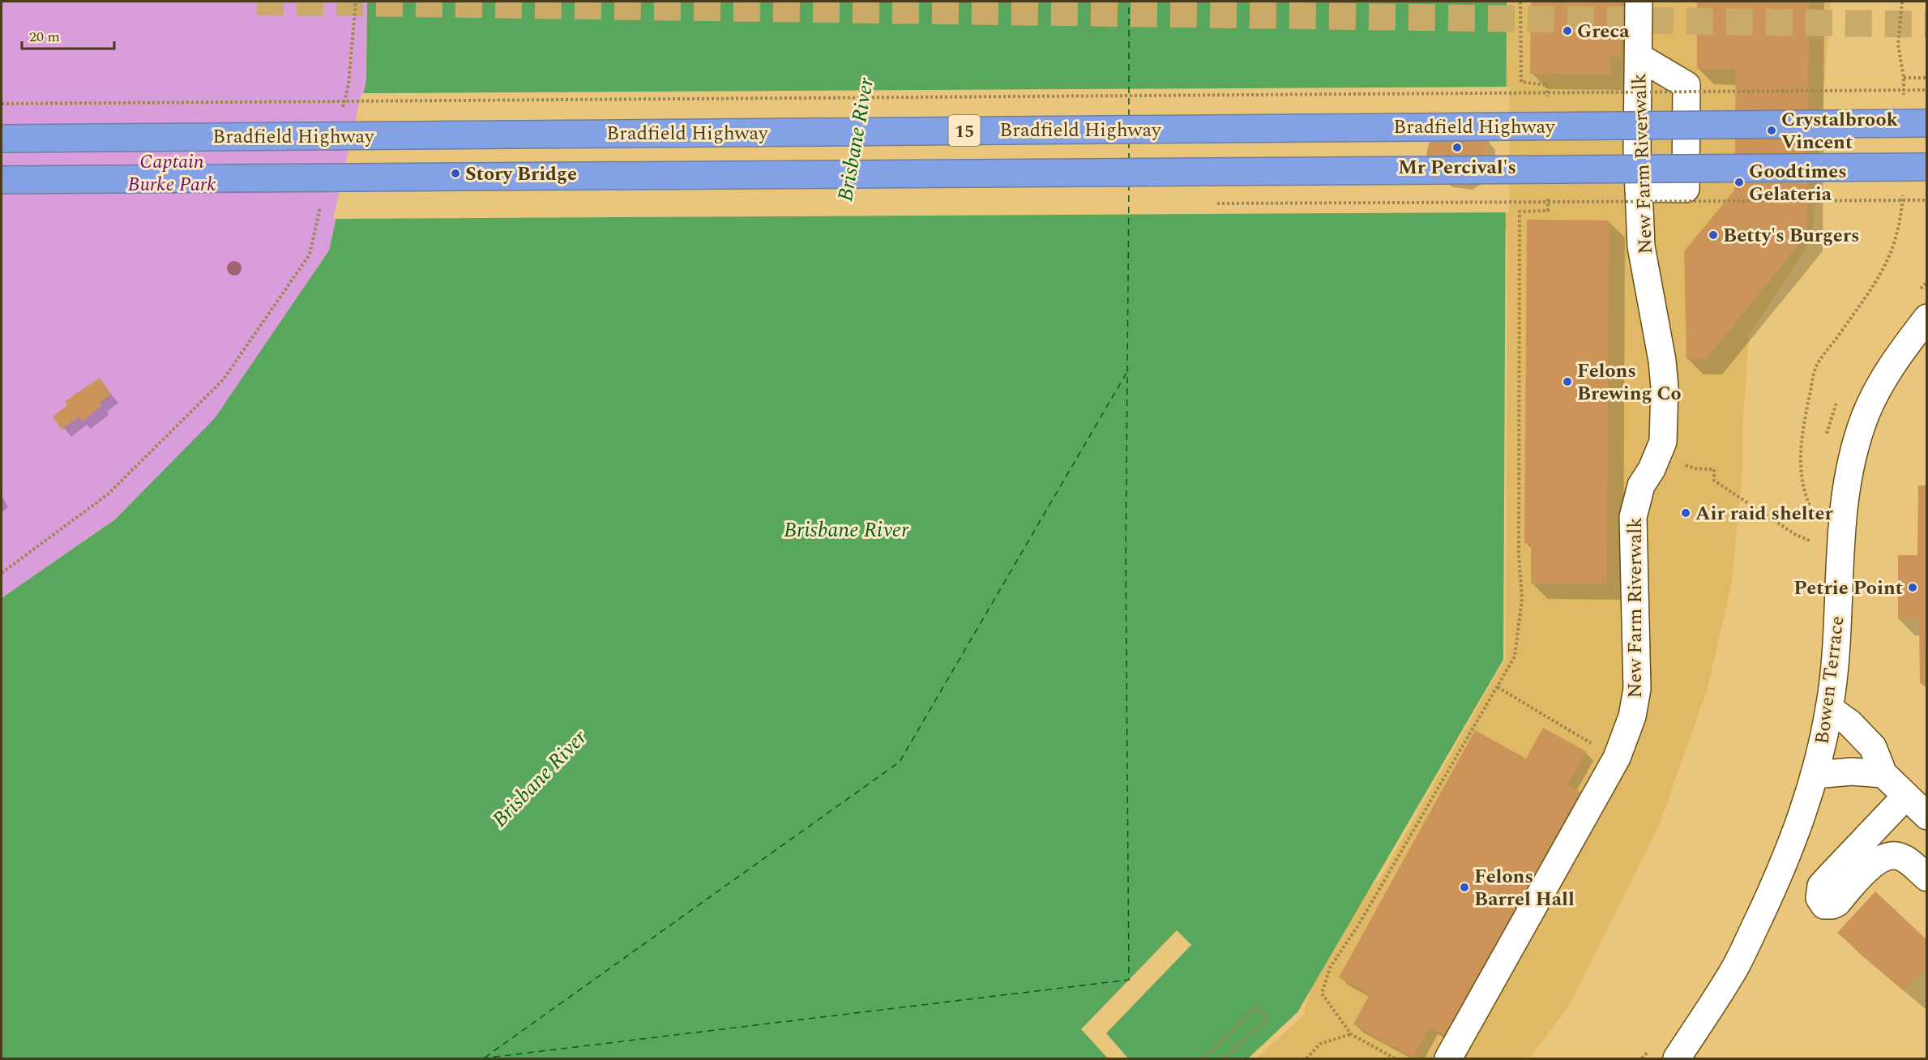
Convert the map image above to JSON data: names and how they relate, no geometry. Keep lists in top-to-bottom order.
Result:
{
  "streets": {
    "highway": ["Bradfield Highway", "15"],
    "street": ["New Farm Riverwalk", "Bowen Terrace"]
  },
  "water": ["Brisbane River"],
  "parks": ["Captain Burke Park"],
  "places": [
    "Greca",
    "Crystalbrook Vincent",
    "Mr Percival's",
    "Story Bridge",
    "Goodtimes Gelateria",
    "Betty's Burgers",
    "Felons Brewing Co",
    "Air raid shelter",
    "Petrie Point",
    "Felons Barrel Hall"
  ],
  "scale_bar": "20 m"
}
